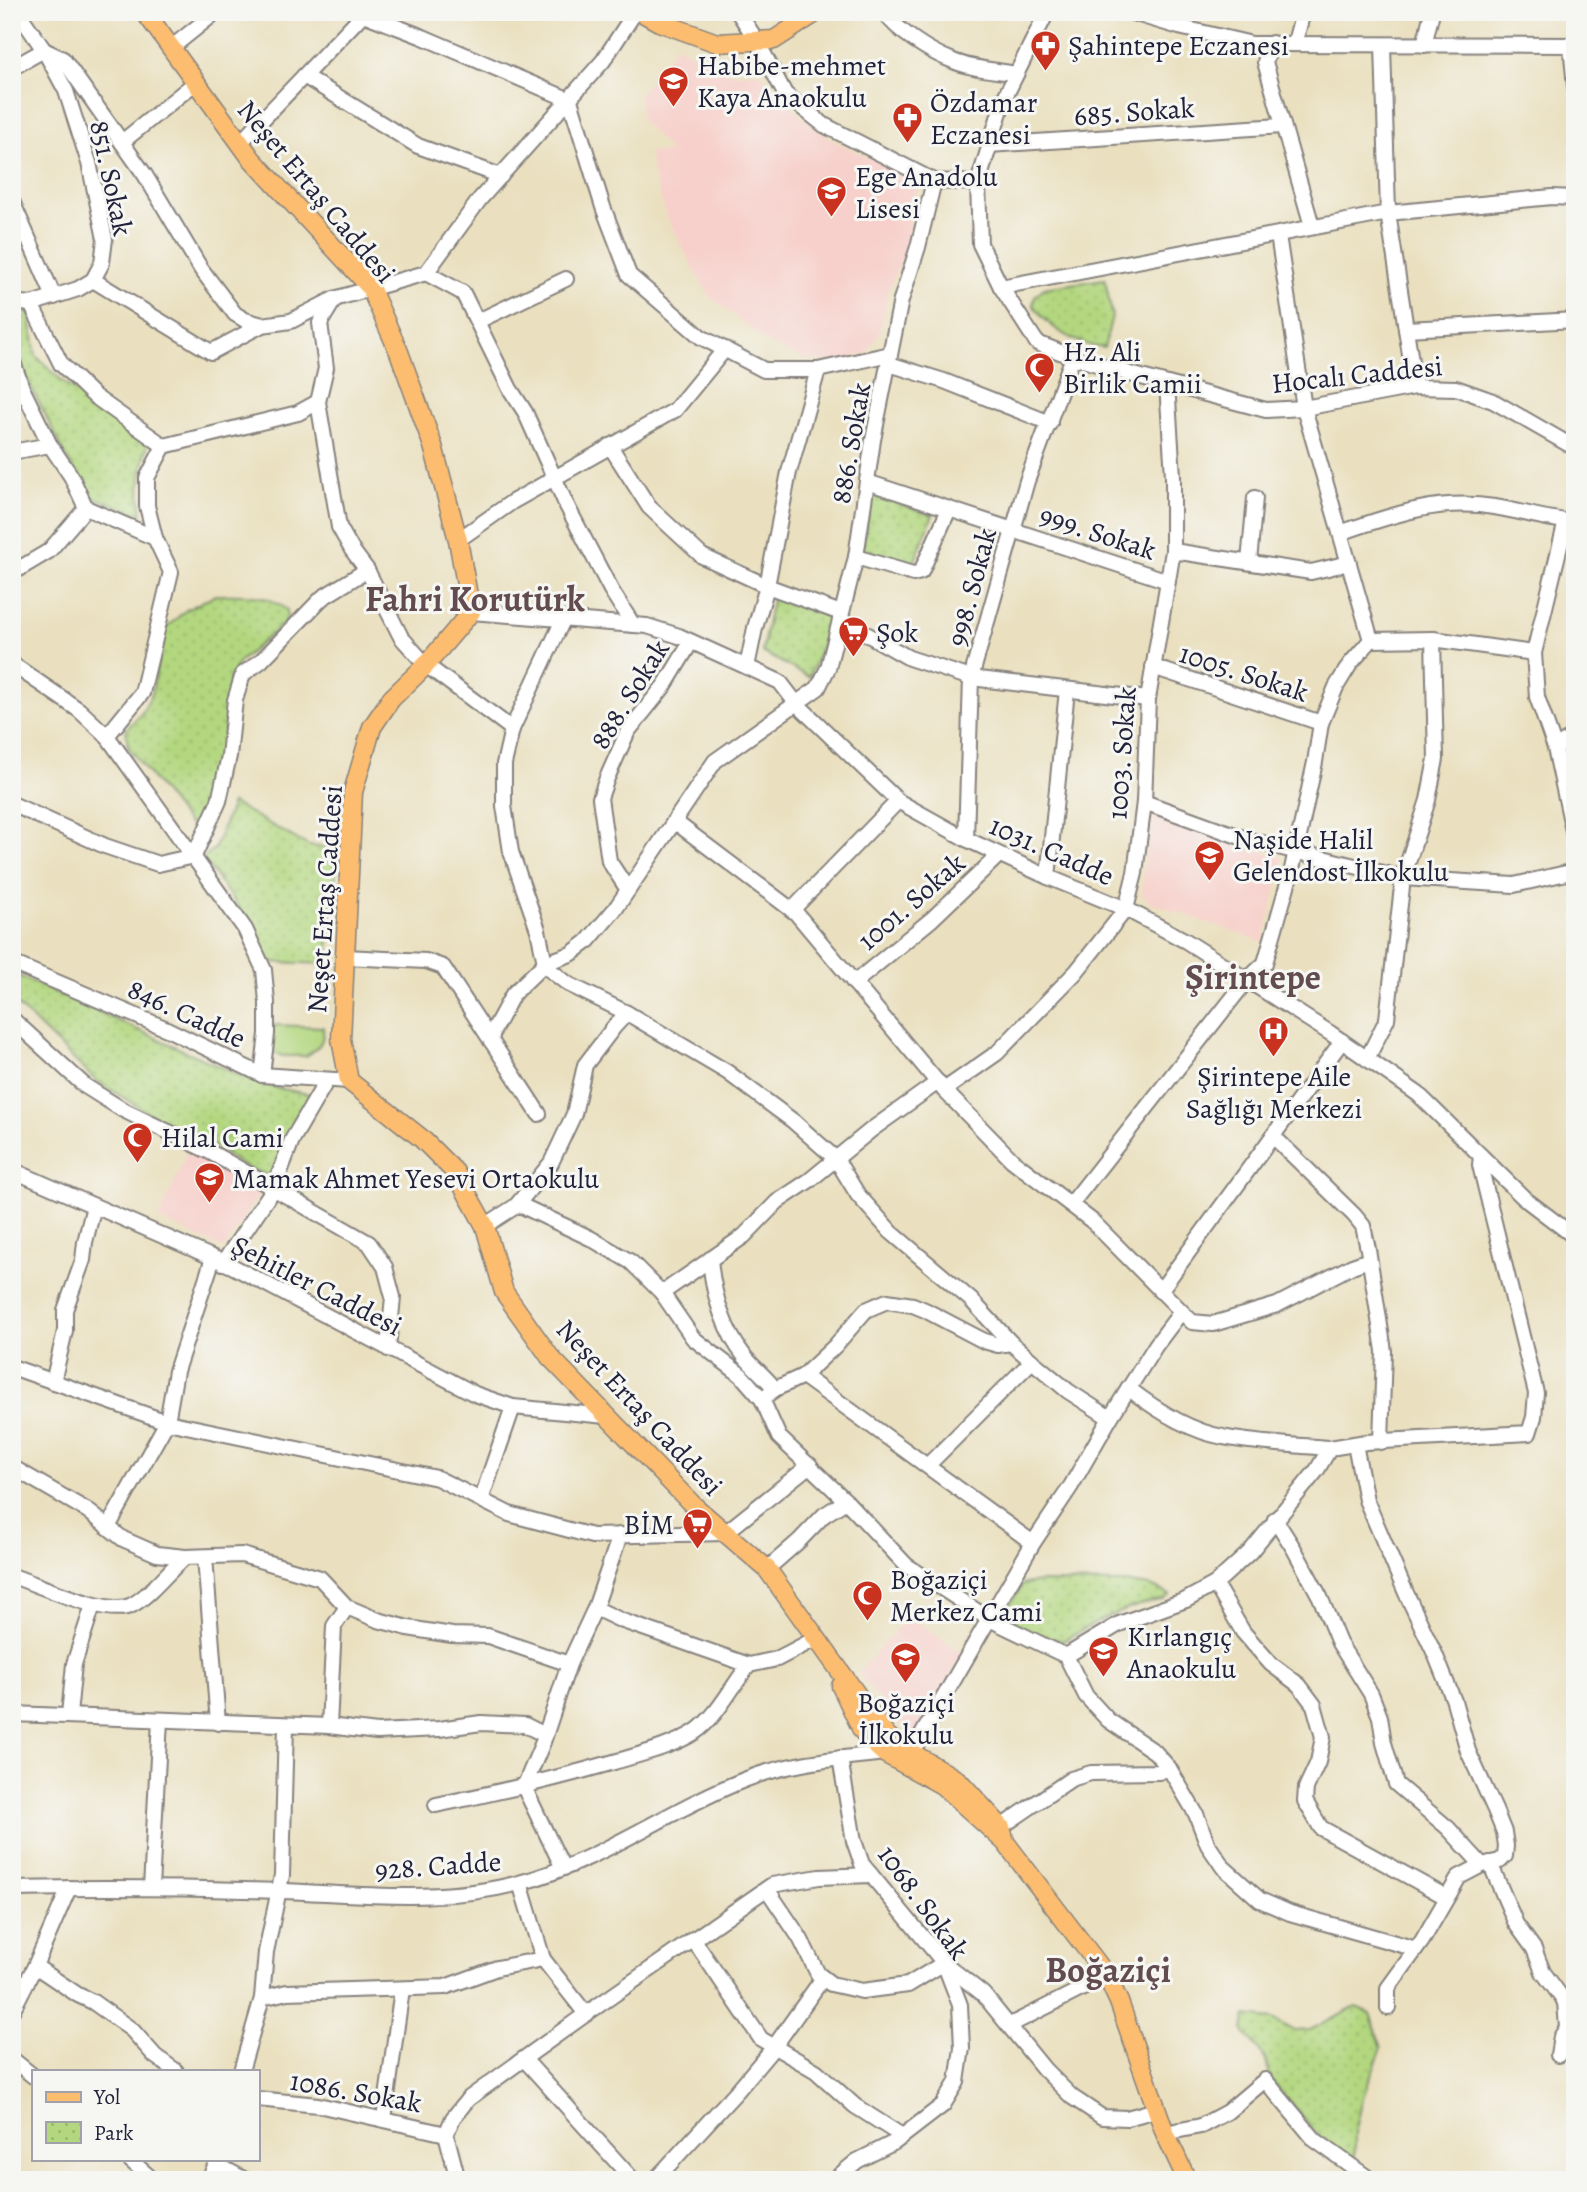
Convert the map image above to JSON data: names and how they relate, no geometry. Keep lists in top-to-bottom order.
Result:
{
  "streets": {
    "main road": ["Neşet Ertaş Caddesi"],
    "street": [
      "685. Sokak",
      "851. Sokak",
      "Hocalı Caddesi",
      "886. Sokak",
      "999. Sokak",
      "998. Sokak",
      "1005. Sokak",
      "888. Sokak",
      "1003. Sokak",
      "1031. Cadde",
      "1001. Sokak",
      "846. Cadde",
      "Şehitler Caddesi",
      "928. Cadde",
      "1068. Sokak",
      "1086. Sokak"
    ]
  },
  "crossings": [
    ["685. Sokak", "Hocalı Caddesi"],
    ["Neşet Ertaş Caddesi", "1031. Cadde"],
    ["Neşet Ertaş Caddesi", "846. Cadde"],
    ["Neşet Ertaş Caddesi", "Şehitler Caddesi"],
    ["Neşet Ertaş Caddesi", "928. Cadde"],
    ["Hocalı Caddesi", "998. Sokak"],
    ["Hocalı Caddesi", "1003. Sokak"],
    ["886. Sokak", "999. Sokak"],
    ["886. Sokak", "888. Sokak"],
    ["886. Sokak", "1031. Cadde"],
    ["999. Sokak", "998. Sokak"],
    ["999. Sokak", "1003. Sokak"],
    ["998. Sokak", "1031. Cadde"],
    ["1005. Sokak", "1003. Sokak"],
    ["888. Sokak", "1031. Cadde"],
    ["1003. Sokak", "1031. Cadde"],
    ["1031. Cadde", "1001. Sokak"],
    ["928. Cadde", "1068. Sokak"]
  ],
  "districts": ["Fahri Korutürk", "Şirintepe", "Boğaziçi"],
  "places": {
    "pharmacy": ["Şahintepe Eczanesi", "Özdamar Eczanesi"],
    "school or university": [
      "Habibe-mehmet Kaya Anaokulu",
      "Ege Anadolu Lisesi",
      "Naşide Halil Gelendost İlkokulu",
      "Mamak Ahmet Yesevi Ortaokulu",
      "Kırlangıç Anaokulu",
      "Boğaziçi İlkokulu"
    ],
    "mosque": ["Hz. Ali Birlik Camii", "Hilal Cami", "Boğaziçi Merkez Cami"],
    "supermarket": ["Şok", "BİM"],
    "hospital": ["Şirintepe Aile Sağlığı Merkezi"]
  },
  "legend": ["Yol", "Park"]
}
